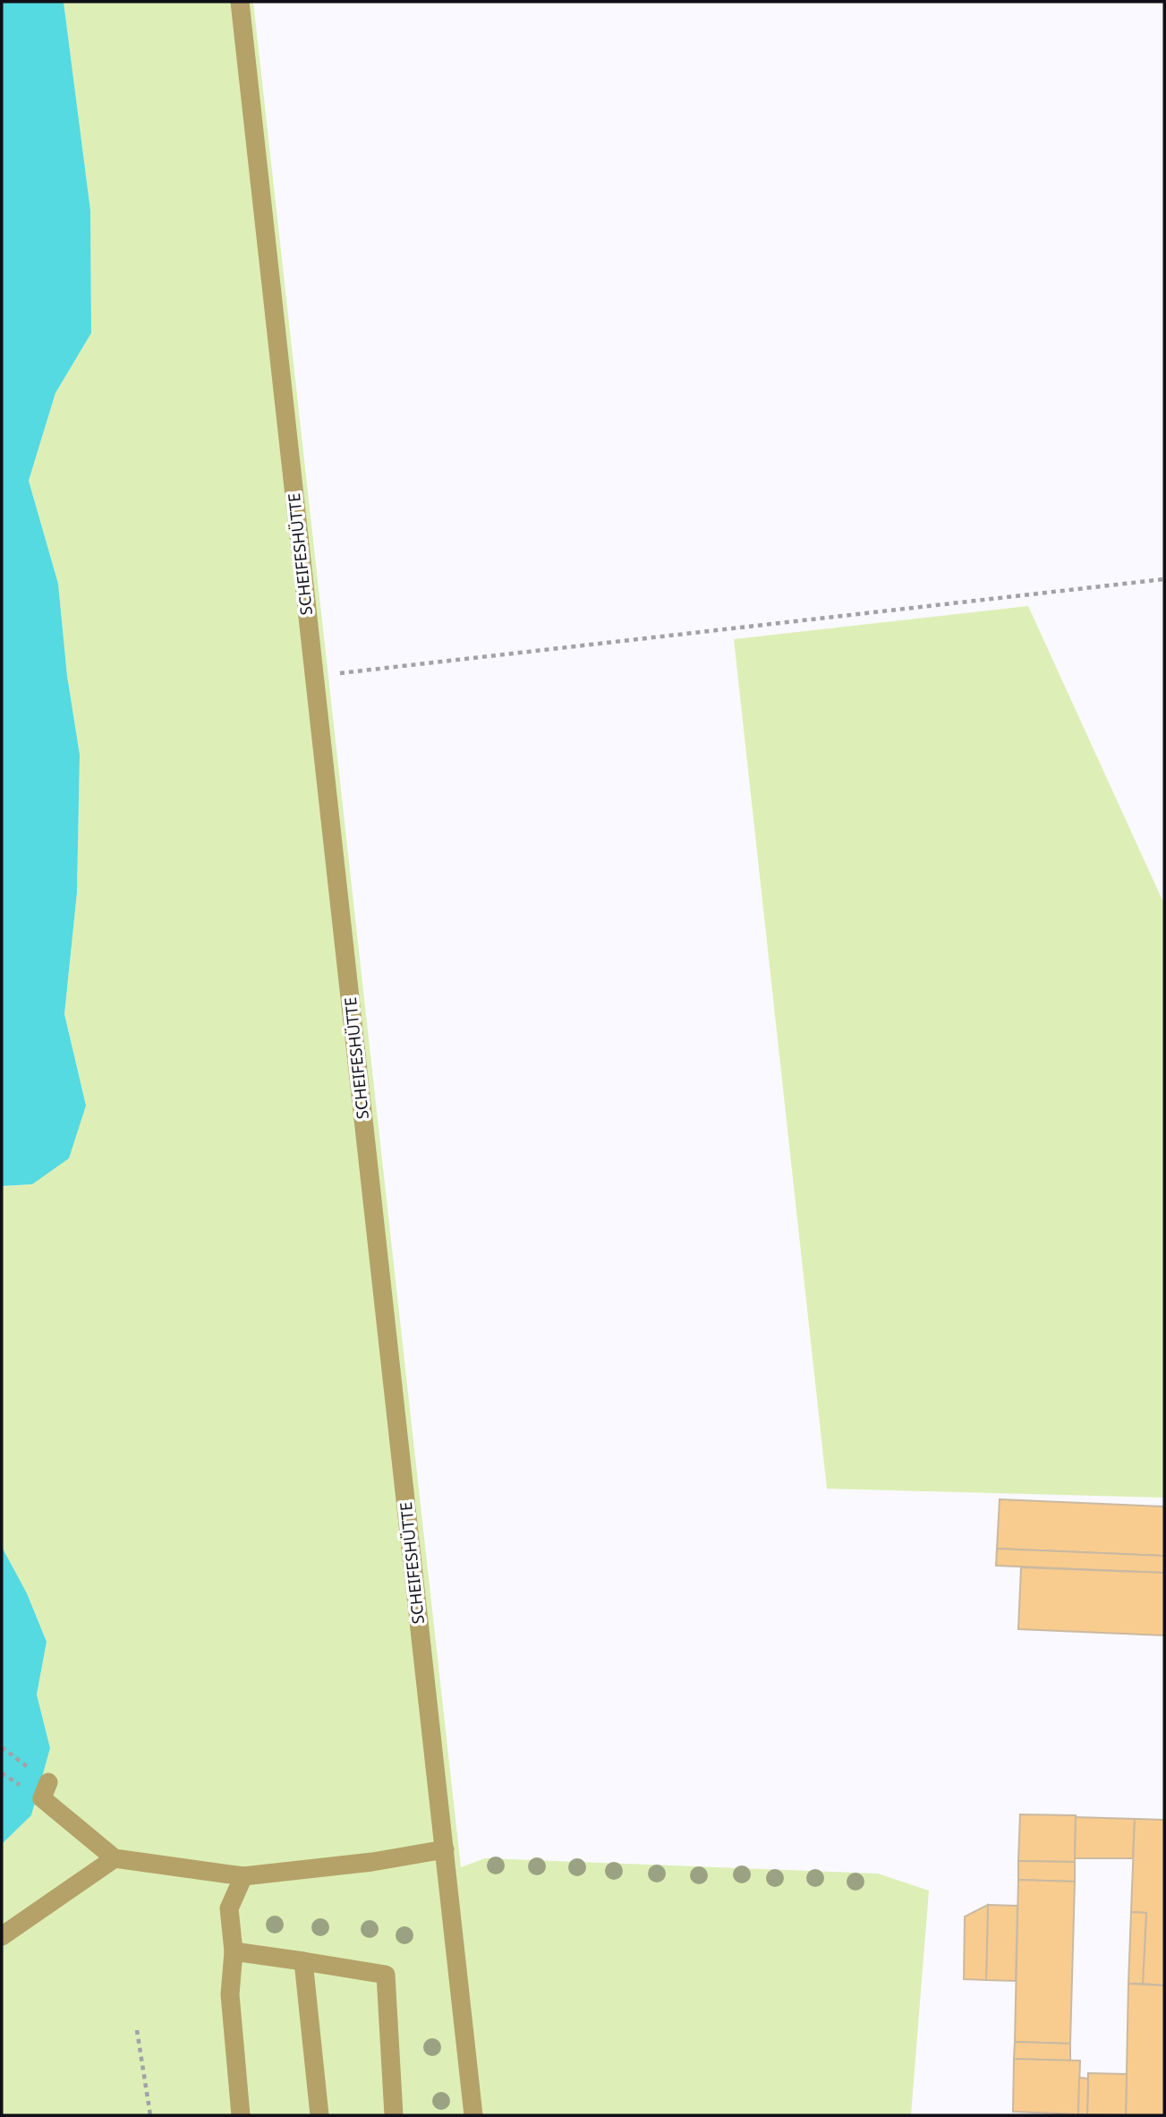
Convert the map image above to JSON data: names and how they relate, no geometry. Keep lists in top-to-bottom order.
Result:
{
  "streets": {
    "street": ["SCHEIFESHÜTTE"]
  }
}
